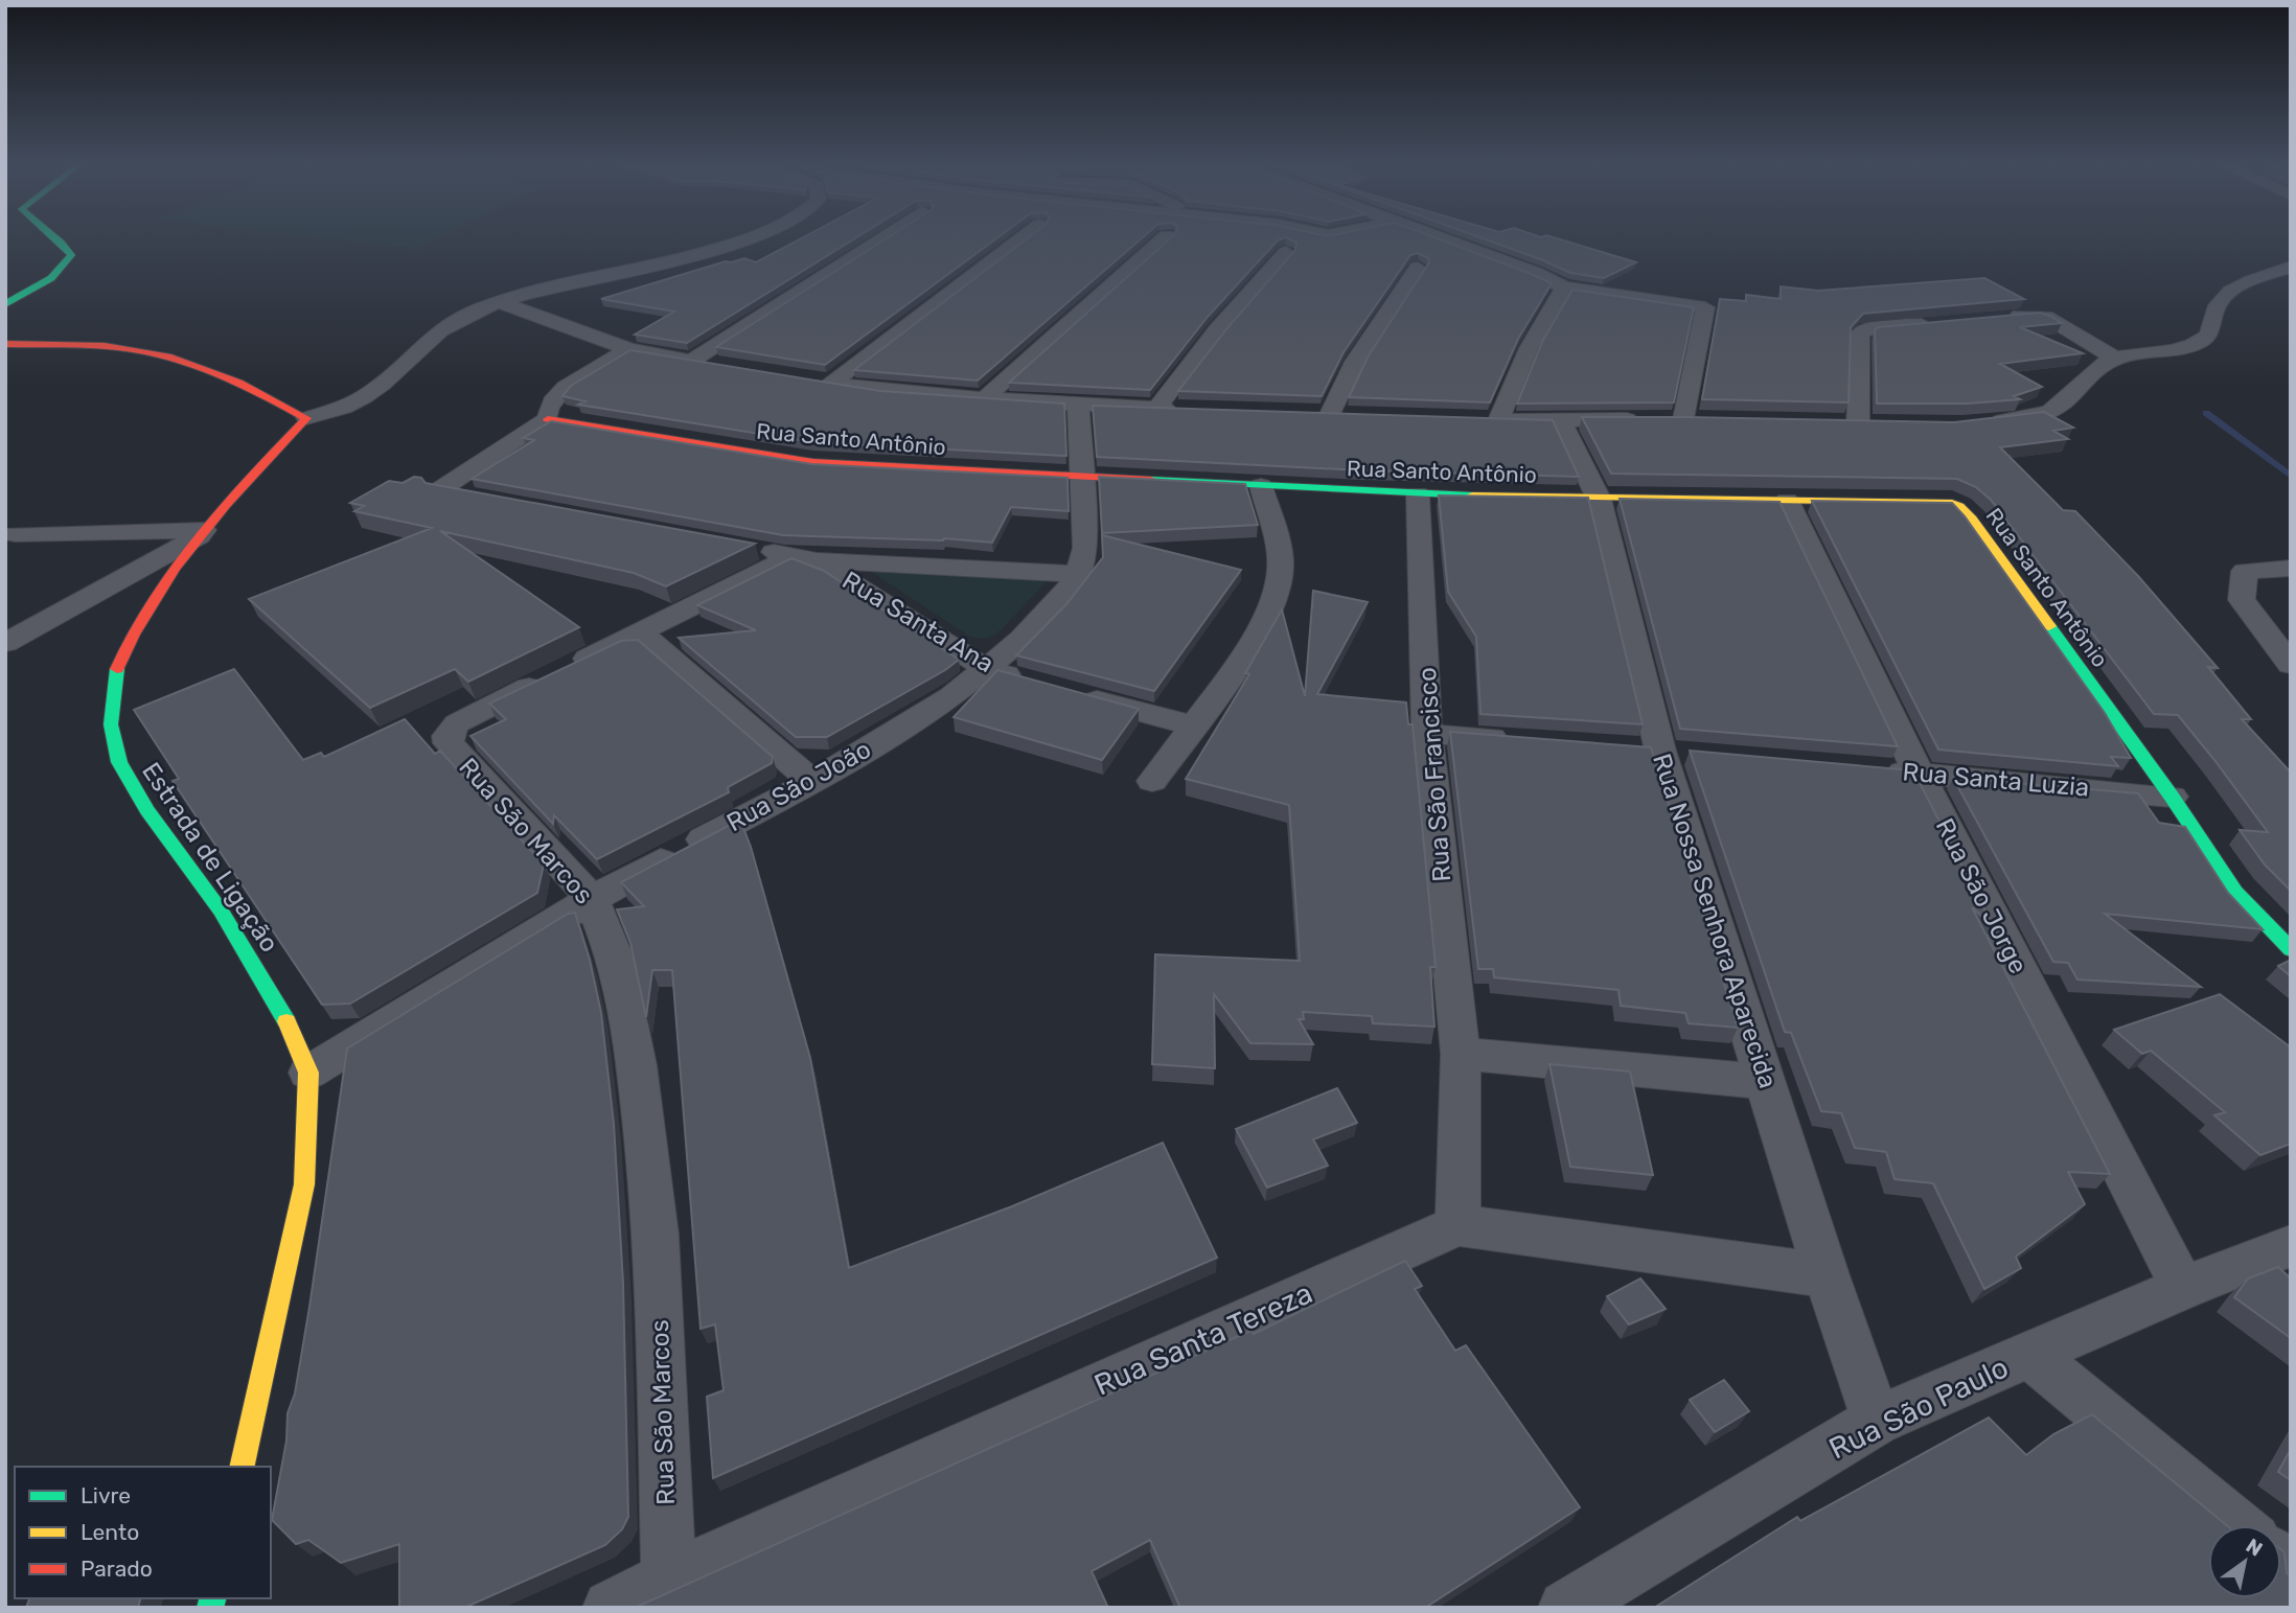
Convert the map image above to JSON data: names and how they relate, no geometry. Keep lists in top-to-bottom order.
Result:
{
  "streets": {
    "main road": ["Rua Santo Antônio", "Estrada de Ligação"],
    "street": [
      "Rua Santa Ana",
      "Rua São Francisco",
      "Rua Santa Luzia",
      "Rua São João",
      "Rua São Marcos",
      "Rua São Jorge",
      "Rua Nossa Senhora Aparecida",
      "Rua Santa Tereza",
      "Rua São Paulo"
    ]
  },
  "crossings": [
    ["Rua Santo Antônio", "Rua São Francisco"],
    ["Rua Santo Antônio", "Rua Santa Luzia"],
    ["Rua Santo Antônio", "Rua São João"],
    ["Rua Santo Antônio", "Rua São Jorge"],
    ["Rua Santo Antônio", "Rua Nossa Senhora Aparecida"],
    ["Rua Santa Ana", "Rua São João"],
    ["Rua Santa Ana", "Rua São Marcos"],
    ["Rua São Francisco", "Rua Santa Tereza"],
    ["Rua Santa Luzia", "Rua São Jorge"],
    ["Rua São João", "Rua São Marcos"],
    ["Rua São João", "Estrada de Ligação"],
    ["Rua São Marcos", "Rua Santa Tereza"],
    ["Rua São Jorge", "Rua São Paulo"],
    ["Rua Nossa Senhora Aparecida", "Rua São Paulo"]
  ],
  "legend": ["Livre", "Lento", "Parado"],
  "north": "top right"
}
